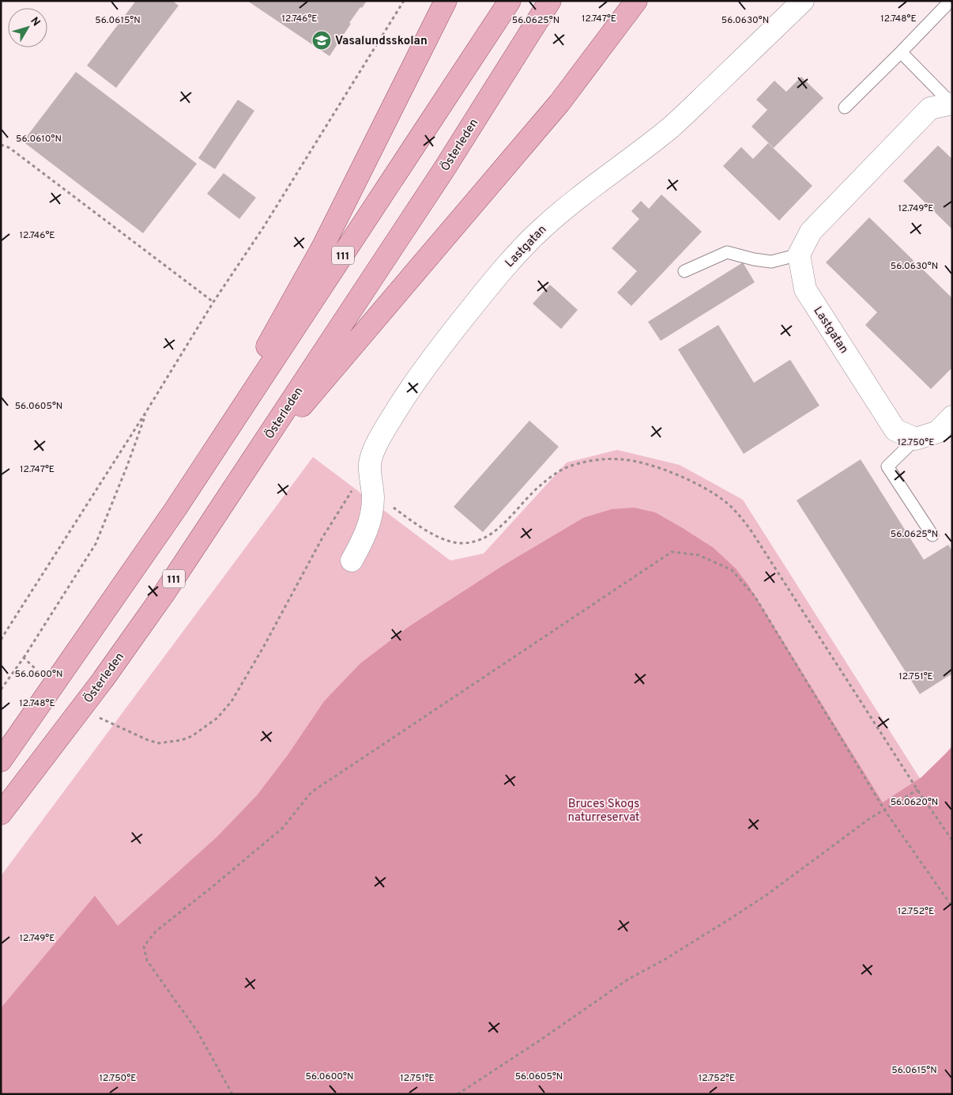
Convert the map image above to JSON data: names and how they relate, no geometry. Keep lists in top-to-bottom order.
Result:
{
  "streets": {
    "main road": ["Österleden", "111"],
    "street": ["Lastgatan"]
  },
  "parks": ["Bruces Skogs naturreservat"],
  "places": {
    "school or university": ["Vasalundsskolan"]
  },
  "north": "top right",
  "coordinates": [
    "12.746°E",
    "12.747°E",
    "12.748°E",
    "56.0615°N",
    "56.0625°N",
    "56.0630°N",
    "56.0610°N",
    "12.749°E",
    "56.0605°N",
    "12.750°E",
    "56.0600°N",
    "12.751°E",
    "56.0620°N",
    "12.752°E"
  ]
}
